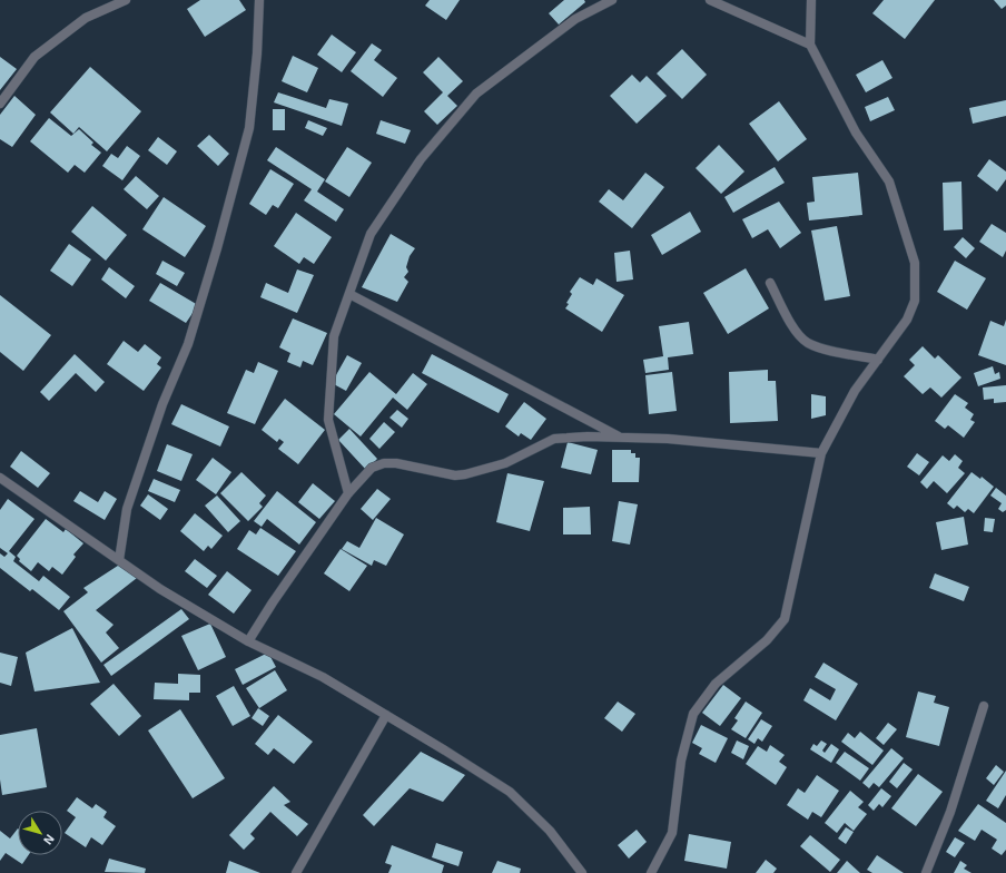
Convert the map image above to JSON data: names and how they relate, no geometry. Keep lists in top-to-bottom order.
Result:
{
  "north": "bottom right"
}
